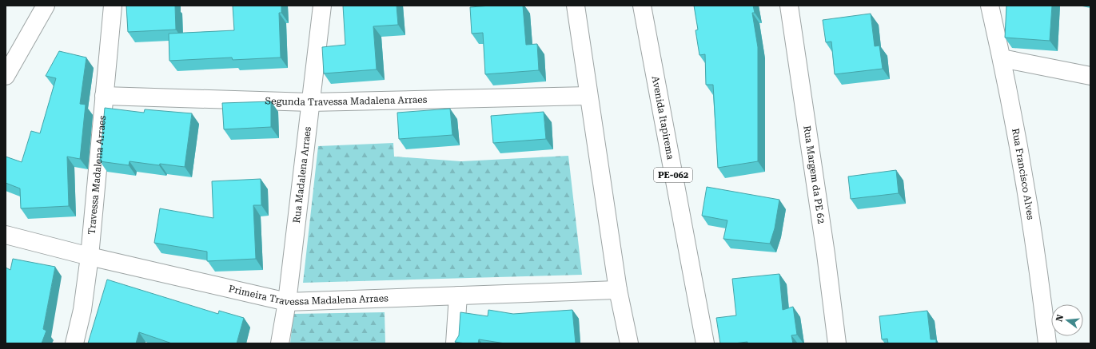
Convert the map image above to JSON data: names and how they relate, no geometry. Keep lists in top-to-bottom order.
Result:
{
  "streets": {
    "street": [
      "Segunda Travessa Madalena Arraes",
      "Avenida Itapirema",
      "Rua Margem da PE 62",
      "Rua Francisco Alves",
      "Travessa Madalena Arraes",
      "Rua Madalena Arraes",
      "PE-062",
      "Primeira Travessa Madalena Arraes"
    ]
  },
  "crossings": [
    ["Segunda Travessa Madalena Arraes", "Travessa Madalena Arraes"],
    ["Segunda Travessa Madalena Arraes", "Rua Madalena Arraes"],
    ["Travessa Madalena Arraes", "Primeira Travessa Madalena Arraes"],
    ["Rua Madalena Arraes", "Primeira Travessa Madalena Arraes"]
  ],
  "north": "left"
}
